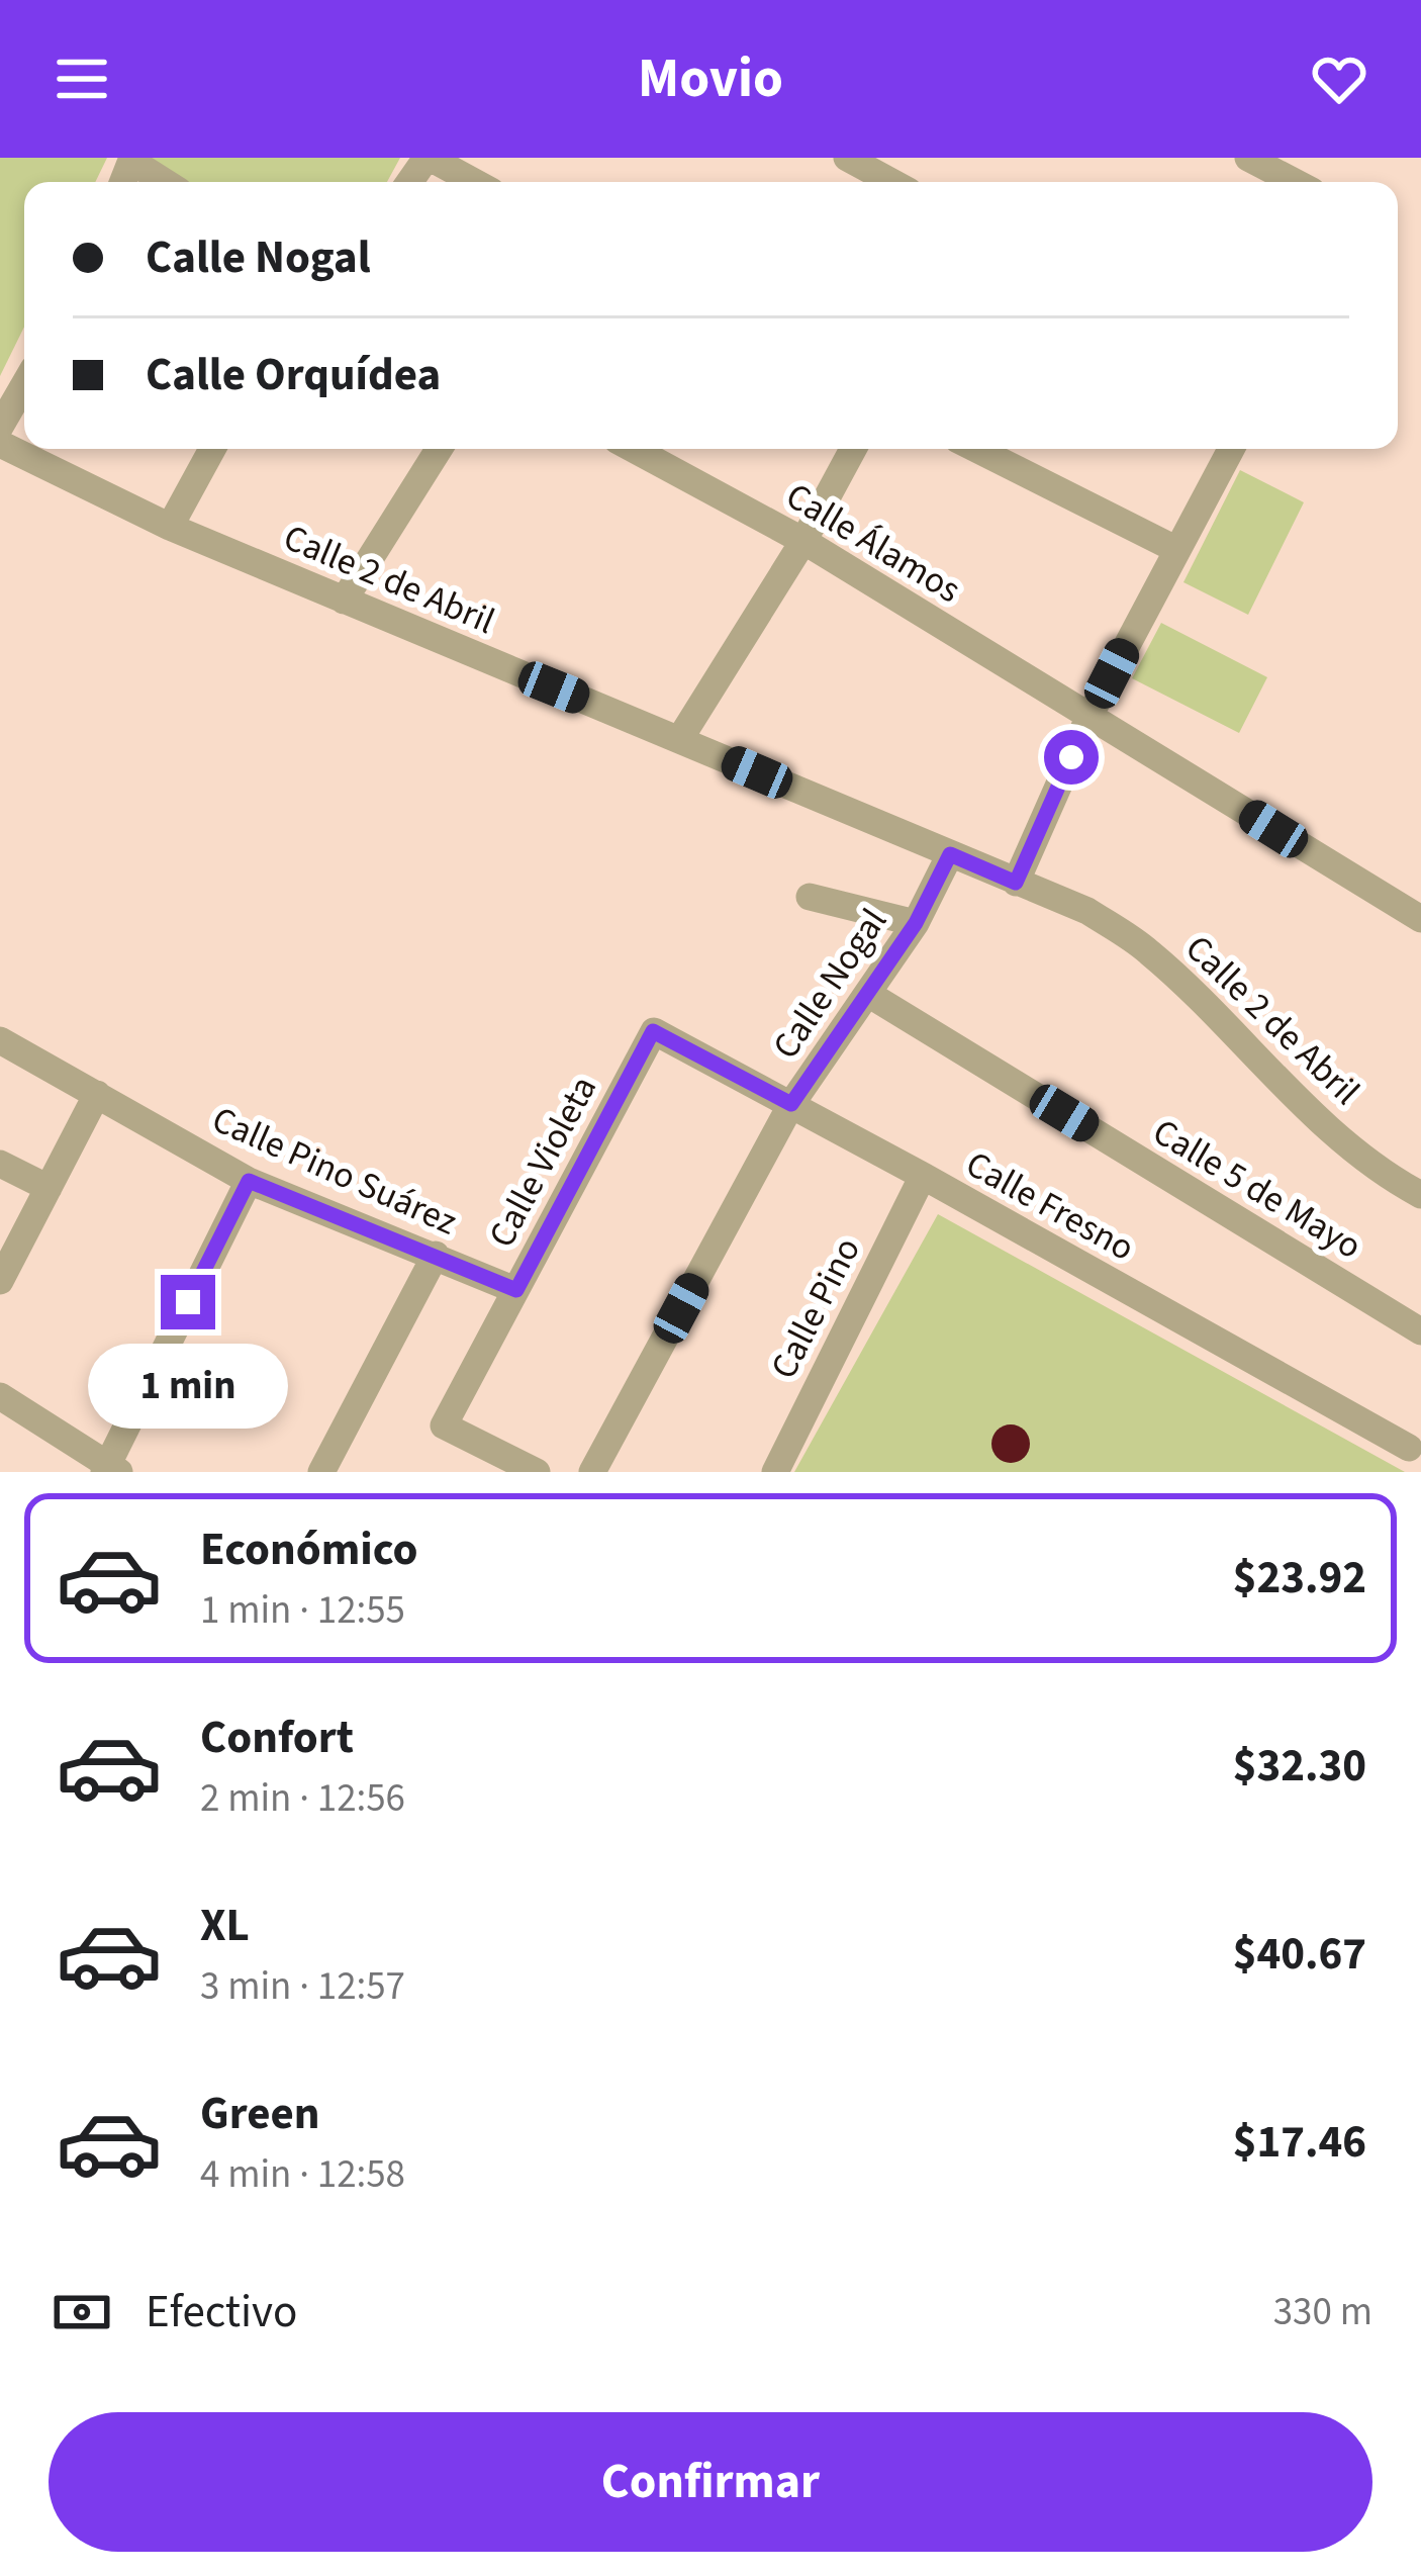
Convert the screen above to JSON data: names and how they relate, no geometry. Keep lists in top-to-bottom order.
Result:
{
  "streets": {
    "street": [
      "Calle Álamos",
      "Calle 2 de Abril",
      "Calle Nogal",
      "Calle Violeta",
      "Calle Pino Suárez",
      "Calle 5 de Mayo",
      "Calle Fresno",
      "Calle Pino"
    ]
  },
  "crossings": [
    ["Calle 2 de Abril", "Calle Nogal"],
    ["Calle Nogal", "Calle 5 de Mayo"],
    ["Calle Nogal", "Calle Fresno"],
    ["Calle Violeta", "Calle Pino Suárez"],
    ["Calle Violeta", "Calle Fresno"],
    ["Calle Fresno", "Calle Pino"]
  ],
  "page": {
    "header": "Movio",
    "banner": ["Calle Nogal", "Calle Orquídea"],
    "bubble": "1 min",
    "list": [
      {
        "name": "Económico",
        "note": "1 min · 12:55",
        "value": "$23.92"
      },
      {
        "name": "Confort",
        "note": "2 min · 12:56",
        "value": "$32.30"
      },
      {
        "name": "XL",
        "note": "3 min · 12:57",
        "value": "$40.67"
      },
      {
        "name": "Green",
        "note": "4 min · 12:58",
        "value": "$17.46"
      }
    ],
    "pay": ["Efectivo", "330 m"],
    "buttons": "Confirmar"
  }
}
